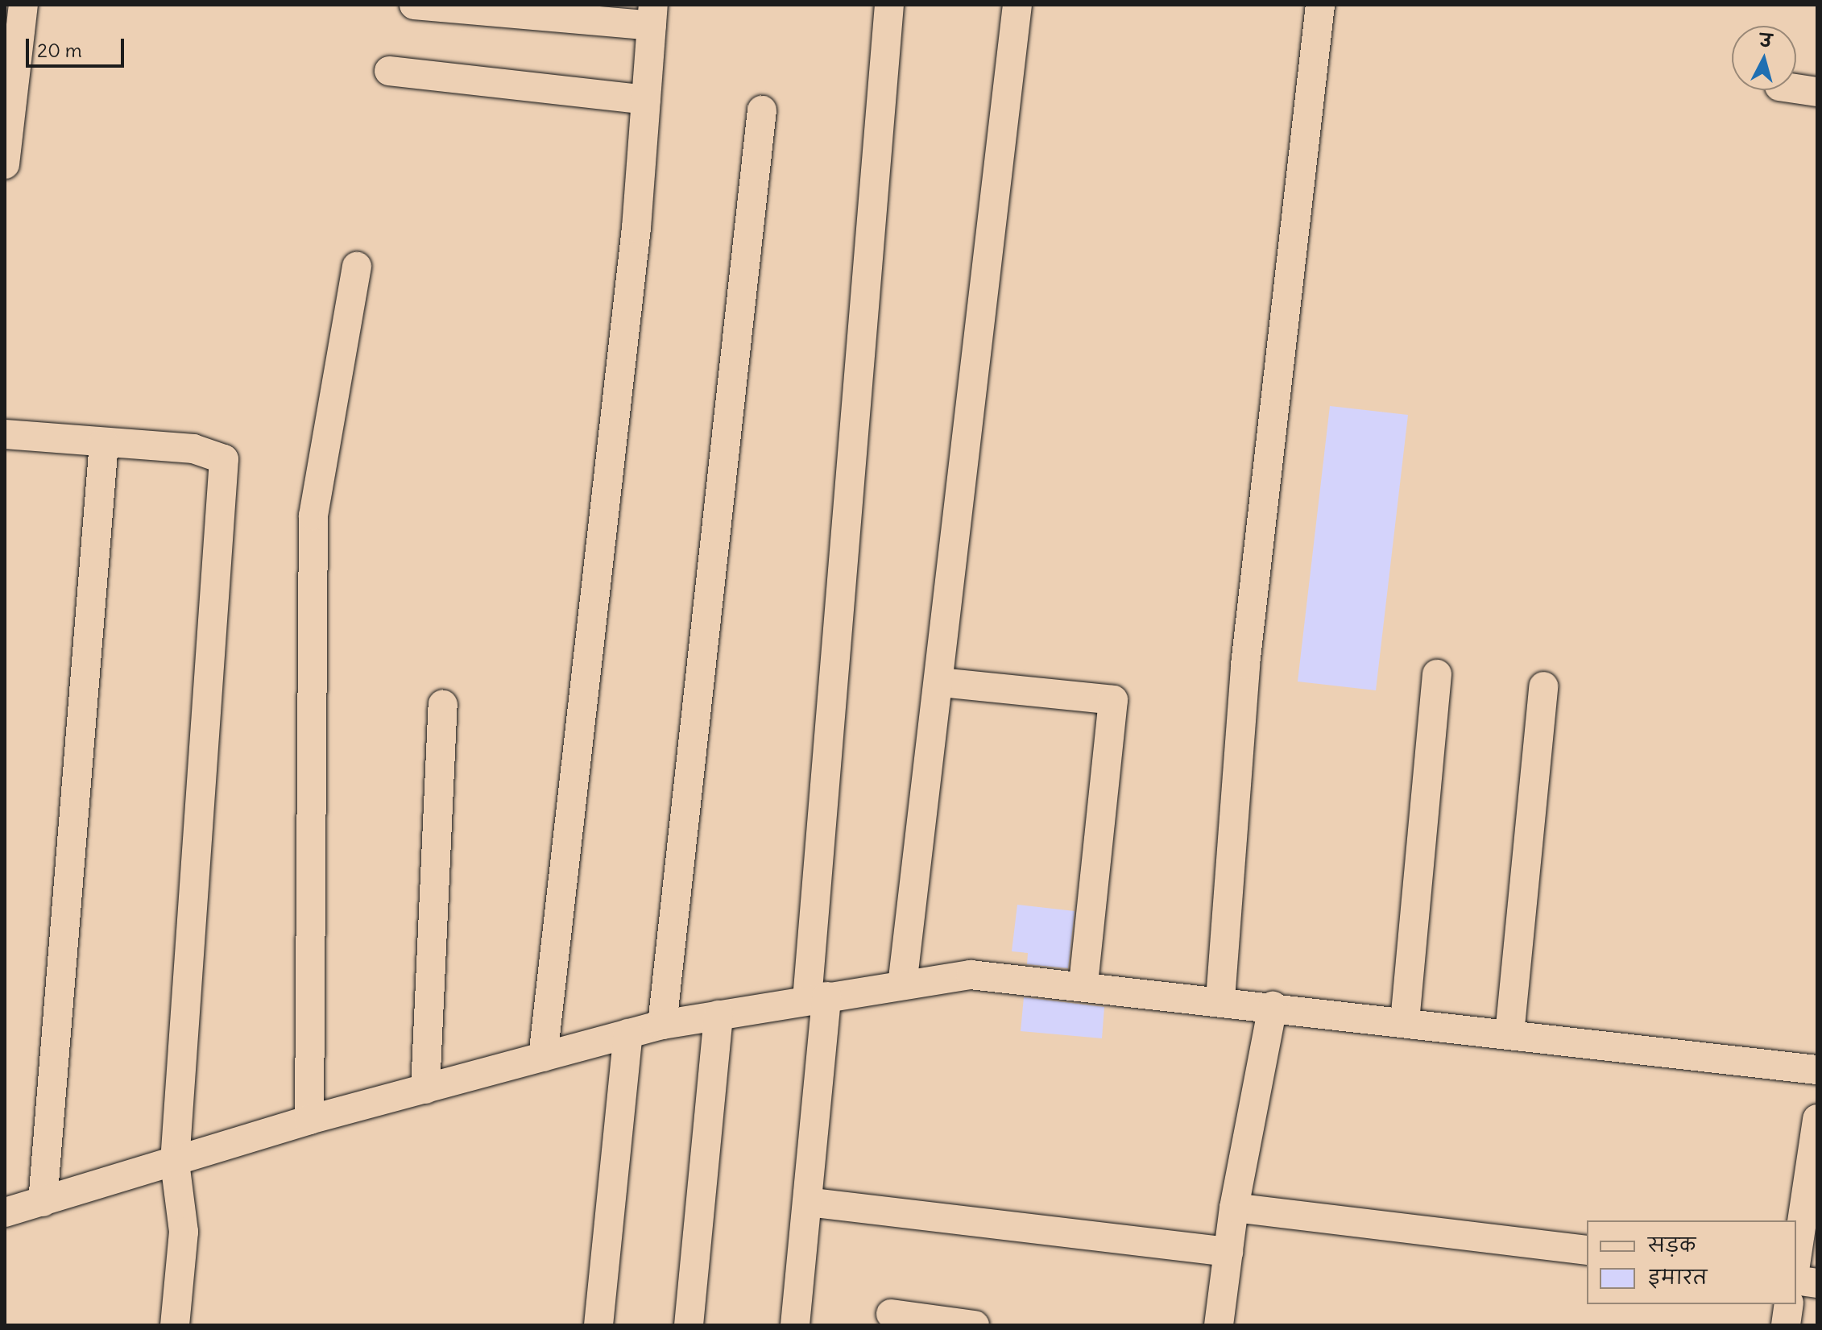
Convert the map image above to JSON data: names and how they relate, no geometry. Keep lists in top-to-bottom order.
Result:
{
  "legend": ["सड़क", "इमारत"],
  "scale_bar": "20 m",
  "north": "top"
}
